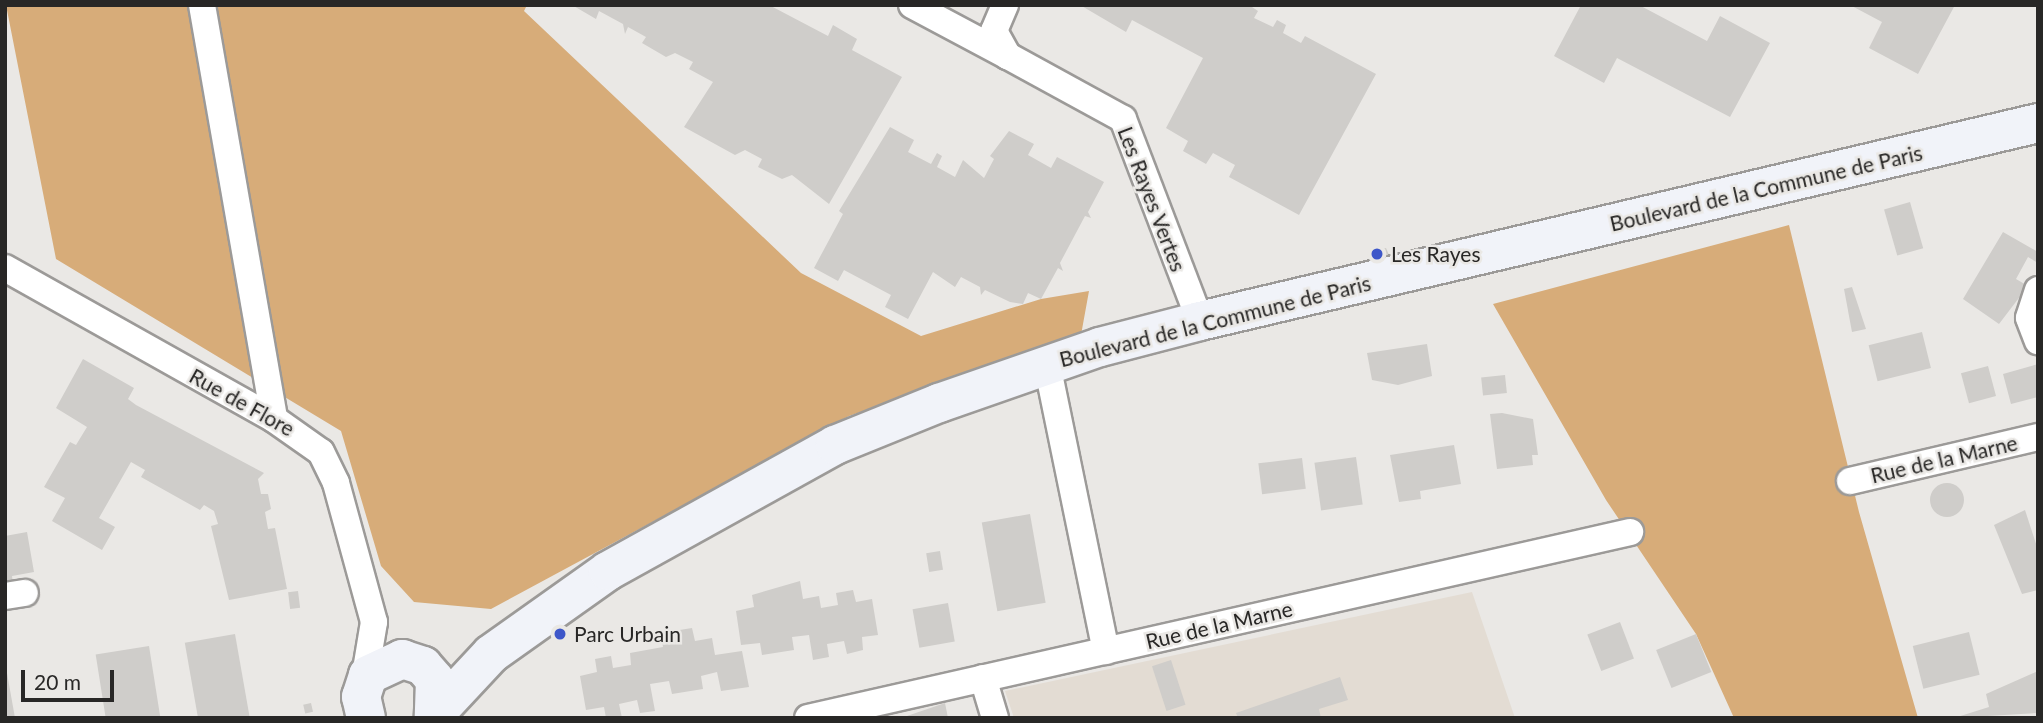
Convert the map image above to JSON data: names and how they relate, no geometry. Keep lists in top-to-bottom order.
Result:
{
  "streets": {
    "street": [
      "Boulevard de la Commune de Paris",
      "Les Rayes Vertes",
      "Rue de Flore",
      "Rue de la Marne"
    ]
  },
  "crossings": [
    ["Boulevard de la Commune de Paris", "Les Rayes Vertes"],
    ["Boulevard de la Commune de Paris", "Rue de Flore"]
  ],
  "places": ["Les Rayes", "Parc Urbain"],
  "scale_bar": "20 m"
}
